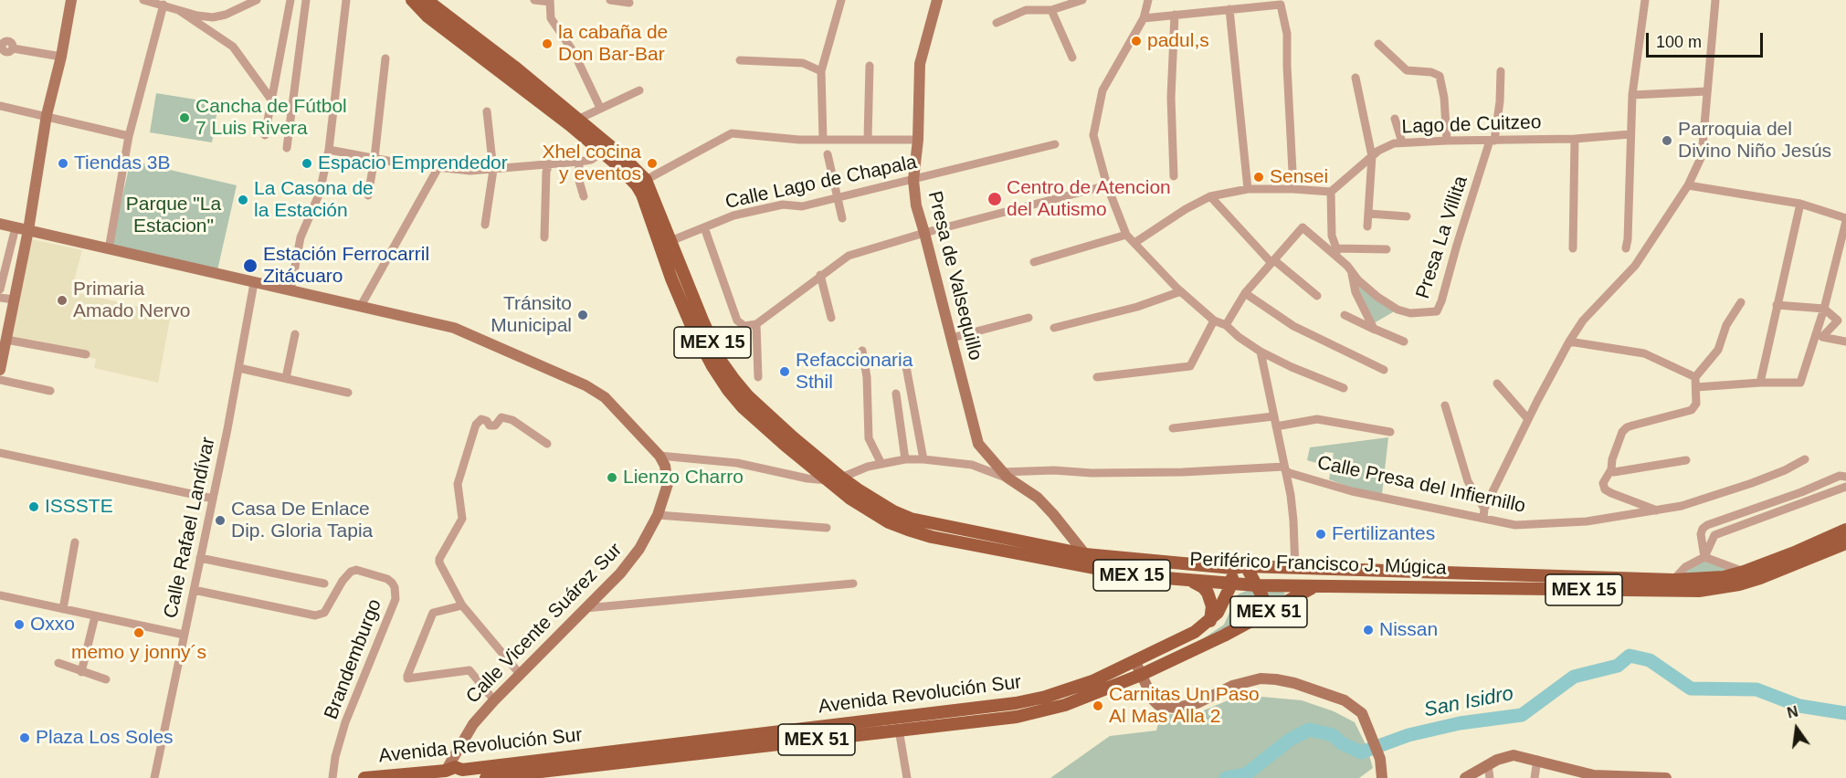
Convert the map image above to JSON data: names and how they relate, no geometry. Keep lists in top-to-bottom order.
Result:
{
  "streets": {
    "main road": [
      "MEX 15",
      "Periférico Francisco J. Múgica",
      "MEX 51",
      "Avenida Revolución Sur"
    ],
    "street": [
      "Lago de Cuitzeo",
      "Calle Lago de Chapala",
      "Presa La Villita",
      "Presa de Valsequillo",
      "Calle Presa del Infiernillo",
      "Calle Rafael Landívar",
      "Calle Vicente Suárez Sur",
      "Brandemburgo"
    ]
  },
  "crossings": [
    ["Lago de Cuitzeo", "Presa La Villita"],
    ["Calle Lago de Chapala", "Presa de Valsequillo"],
    ["Calle Lago de Chapala", "Periférico Francisco J. Múgica"],
    ["Presa de Valsequillo", "Calle Presa del Infiernillo"],
    ["Presa de Valsequillo", "Periférico Francisco J. Múgica"],
    ["Calle Presa del Infiernillo", "Periférico Francisco J. Múgica"],
    ["Calle Rafael Landívar", "Brandemburgo"],
    ["Periférico Francisco J. Múgica", "Avenida Revolución Sur"],
    ["Calle Vicente Suárez Sur", "Avenida Revolución Sur"]
  ],
  "water": ["San Isidro"],
  "parks": ["Parque \"La Estacion\""],
  "places": [
    "padul,s",
    "la cabaña de Don Bar-Bar",
    "Cancha de Fútbol 7 Luis Rivera",
    "Parroquia del Divino Niño Jesús",
    "Tiendas 3B",
    "Espacio Emprendedor",
    "Xhel cocina y eventos",
    "Sensei",
    "Centro de Atencion del Autismo",
    "La Casona de la Estación",
    "Estación Ferrocarril Zitácuaro",
    "Primaria Amado Nervo",
    "Tránsito Municipal",
    "Refaccionaria Sthil",
    "Lienzo Charro",
    "ISSSTE",
    "Casa De Enlace Dip. Gloria Tapia",
    "Fertilizantes",
    "Oxxo",
    "Nissan",
    "memo y jonny´s",
    "Carnitas Un Paso Al Mas Alla 2",
    "Plaza Los Soles"
  ],
  "scale_bar": "100 m",
  "north": "top"
}
